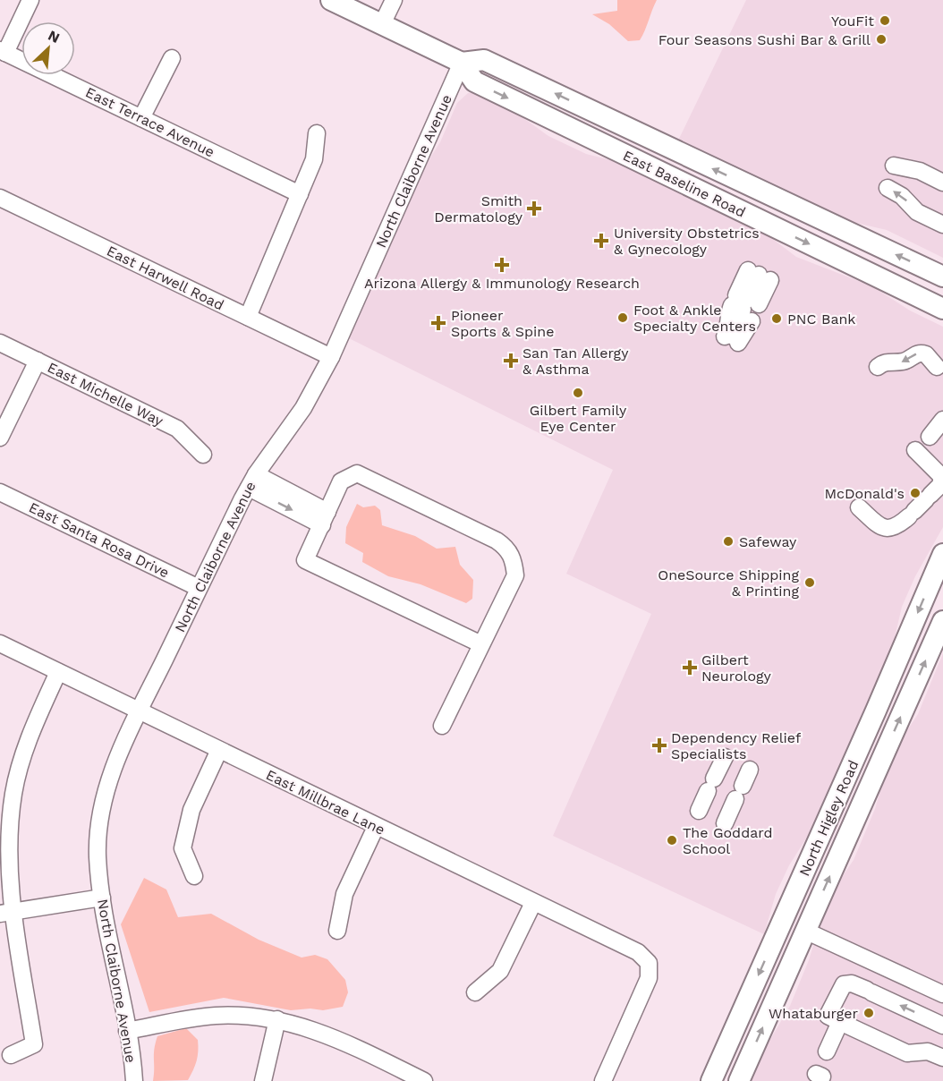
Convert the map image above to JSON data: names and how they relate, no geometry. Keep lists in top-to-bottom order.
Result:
{
  "streets": {
    "main road": ["East Baseline Road", "North Higley Road"],
    "street": [
      "East Terrace Avenue",
      "North Claiborne Avenue",
      "East Harwell Road",
      "East Michelle Way",
      "East Santa Rosa Drive",
      "East Millbrae Lane"
    ]
  },
  "crossings": [
    ["North Claiborne Avenue", "East Baseline Road"],
    ["North Claiborne Avenue", "East Harwell Road"],
    ["North Claiborne Avenue", "East Santa Rosa Drive"],
    ["North Claiborne Avenue", "East Millbrae Lane"]
  ],
  "places": {
    "other": [
      "YouFit",
      "Four Seasons Sushi Bar & Grill",
      "Foot & Ankle Specialty Centers",
      "PNC Bank",
      "Gilbert Family Eye Center",
      "McDonald's",
      "Safeway",
      "OneSource Shipping & Printing",
      "The Goddard School",
      "Whataburger"
    ],
    "health": [
      "Smith Dermatology",
      "University Obstetrics & Gynecology",
      "Arizona Allergy & Immunology Research",
      "Pioneer Sports & Spine",
      "San Tan Allergy & Asthma",
      "Gilbert Neurology",
      "Dependency Relief Specialists"
    ]
  },
  "north": "top right"
}
